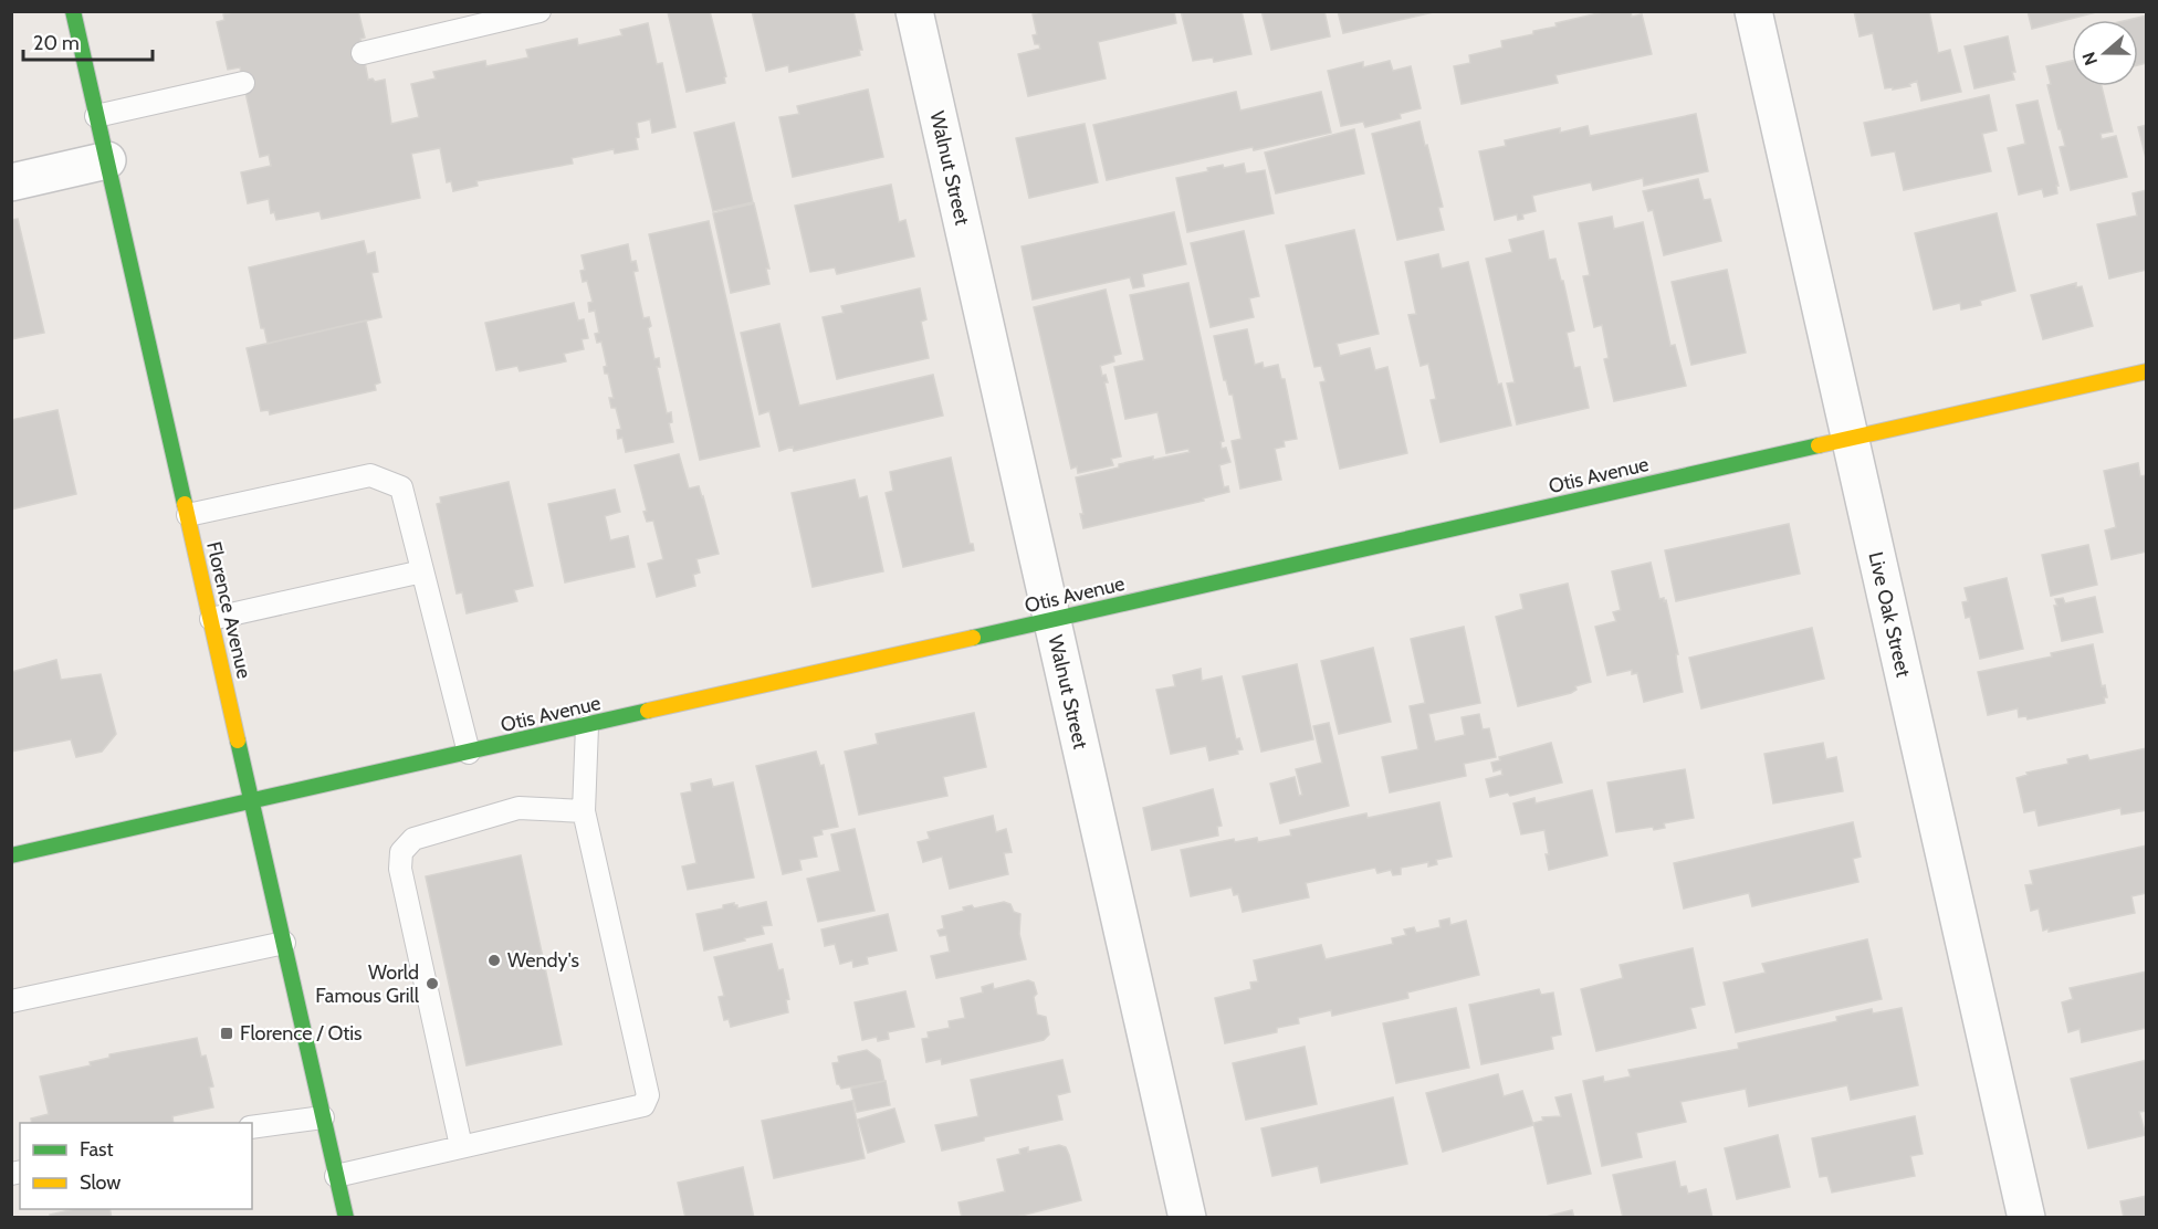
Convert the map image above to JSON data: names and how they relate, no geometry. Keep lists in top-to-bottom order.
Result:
{
  "streets": {
    "street": [
      "Walnut Street",
      "Otis Avenue",
      "Florence Avenue",
      "Live Oak Street"
    ]
  },
  "crossings": [
    ["Walnut Street", "Otis Avenue"],
    ["Otis Avenue", "Florence Avenue"],
    ["Otis Avenue", "Live Oak Street"]
  ],
  "places": {
    "other": ["Wendy's", "World Famous Grill"],
    "transit": ["Florence / Otis"]
  },
  "legend": ["Fast", "Slow"],
  "scale_bar": "20 m",
  "north": "left"
}
